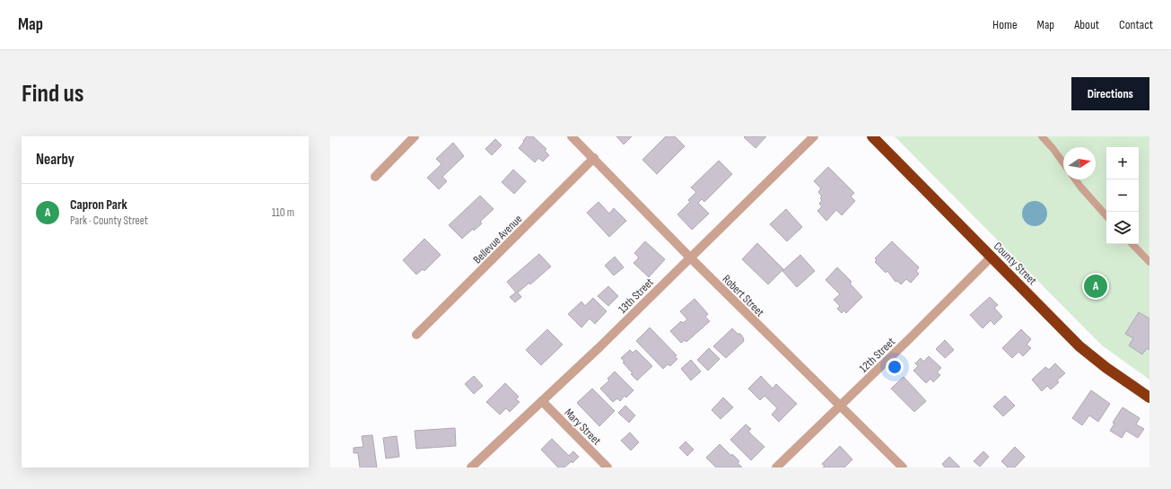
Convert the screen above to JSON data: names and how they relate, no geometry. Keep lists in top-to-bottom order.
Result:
{
  "streets": {
    "highway": ["County Street"],
    "street": [
      "Bellevue Avenue",
      "13th Street",
      "Robert Street",
      "12th Street",
      "Mary Street"
    ]
  },
  "crossings": [
    ["Bellevue Avenue", "Robert Street"],
    ["County Street", "12th Street"],
    ["13th Street", "Robert Street"],
    ["13th Street", "Mary Street"],
    ["Robert Street", "12th Street"]
  ],
  "north": "right",
  "page": {
    "header": "Map",
    "nav": [
      "Home",
      "Map",
      "About",
      "Contact"
    ],
    "buttons": "Directions",
    "title": "Find us",
    "heading": "Nearby",
    "map_buttons": ["+", "−"],
    "list": [
      {
        "mark": "A",
        "name": "Capron Park",
        "note": "Park · County Street",
        "value": "110 m"
      }
    ],
    "pins": "A"
  }
}
